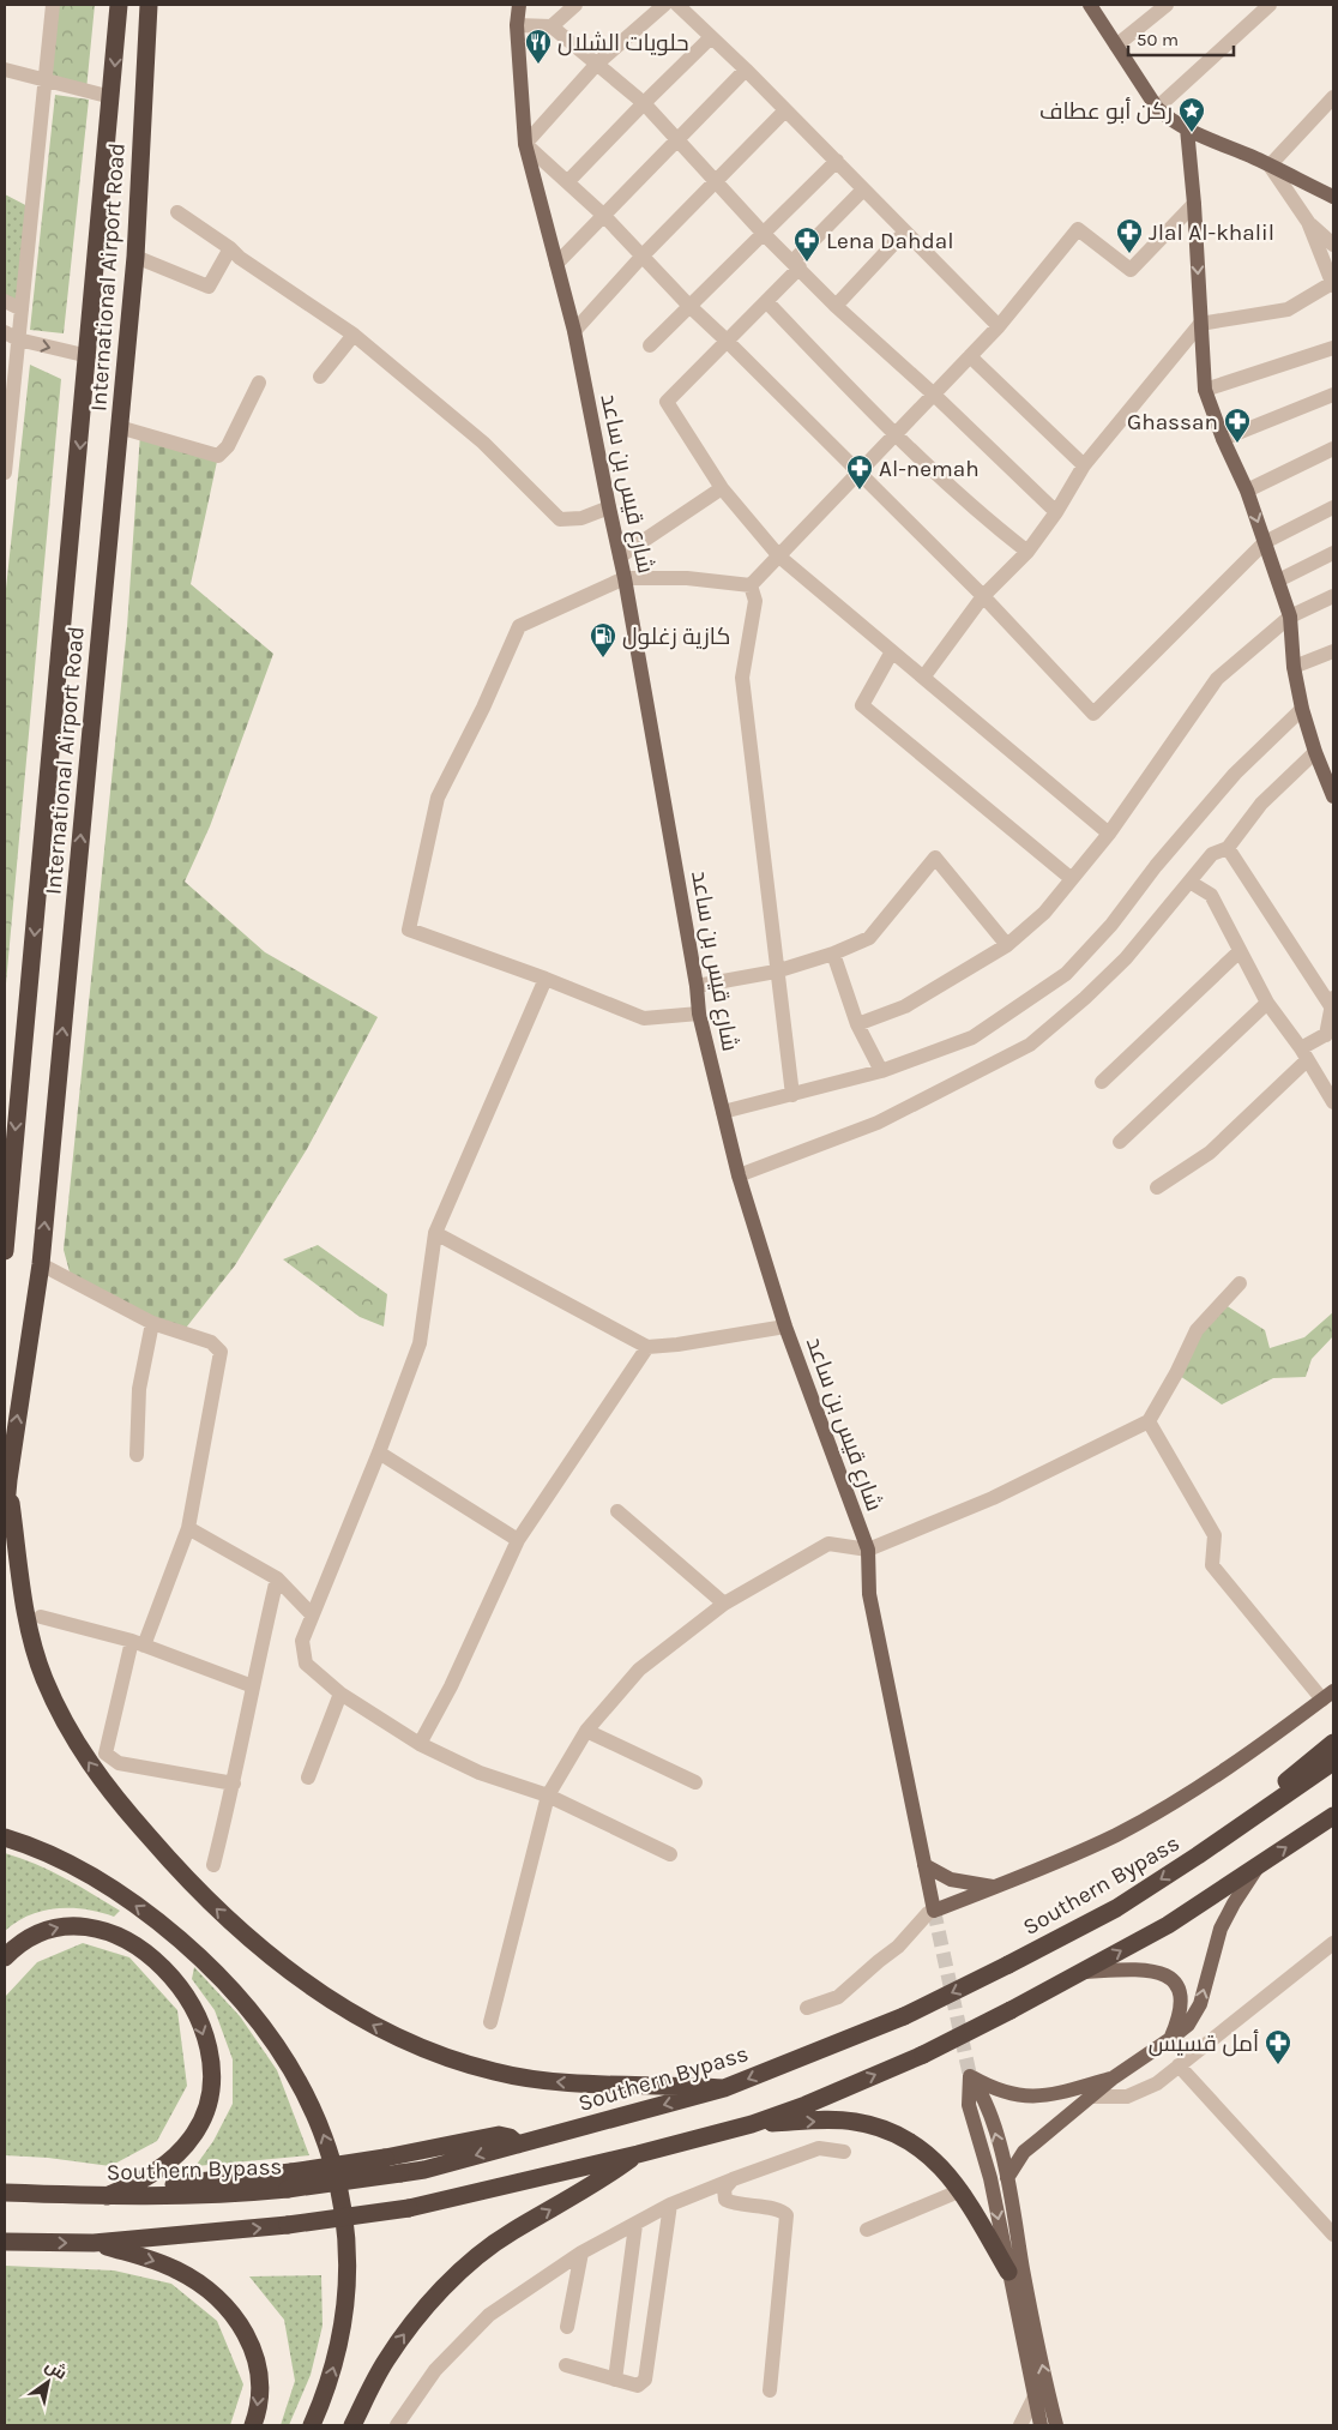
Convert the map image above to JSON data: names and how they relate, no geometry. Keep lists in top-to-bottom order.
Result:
{
  "streets": {
    "highway": ["International Airport Road", "Southern Bypass"],
    "main road": ["شارع قيس بن ساعد"]
  },
  "places": {
    "restaurant": ["حلويات الشلال"],
    "place": ["ركن أبو عطاف"],
    "pharmacy": [
      "Jlal Al-khalil",
      "Lena Dahdal",
      "Ghassan",
      "Al-nemah",
      "أمل قسيس"
    ],
    "fuel station": ["كازية زغلول"]
  },
  "scale_bar": "50 m",
  "north": "top right"
}
